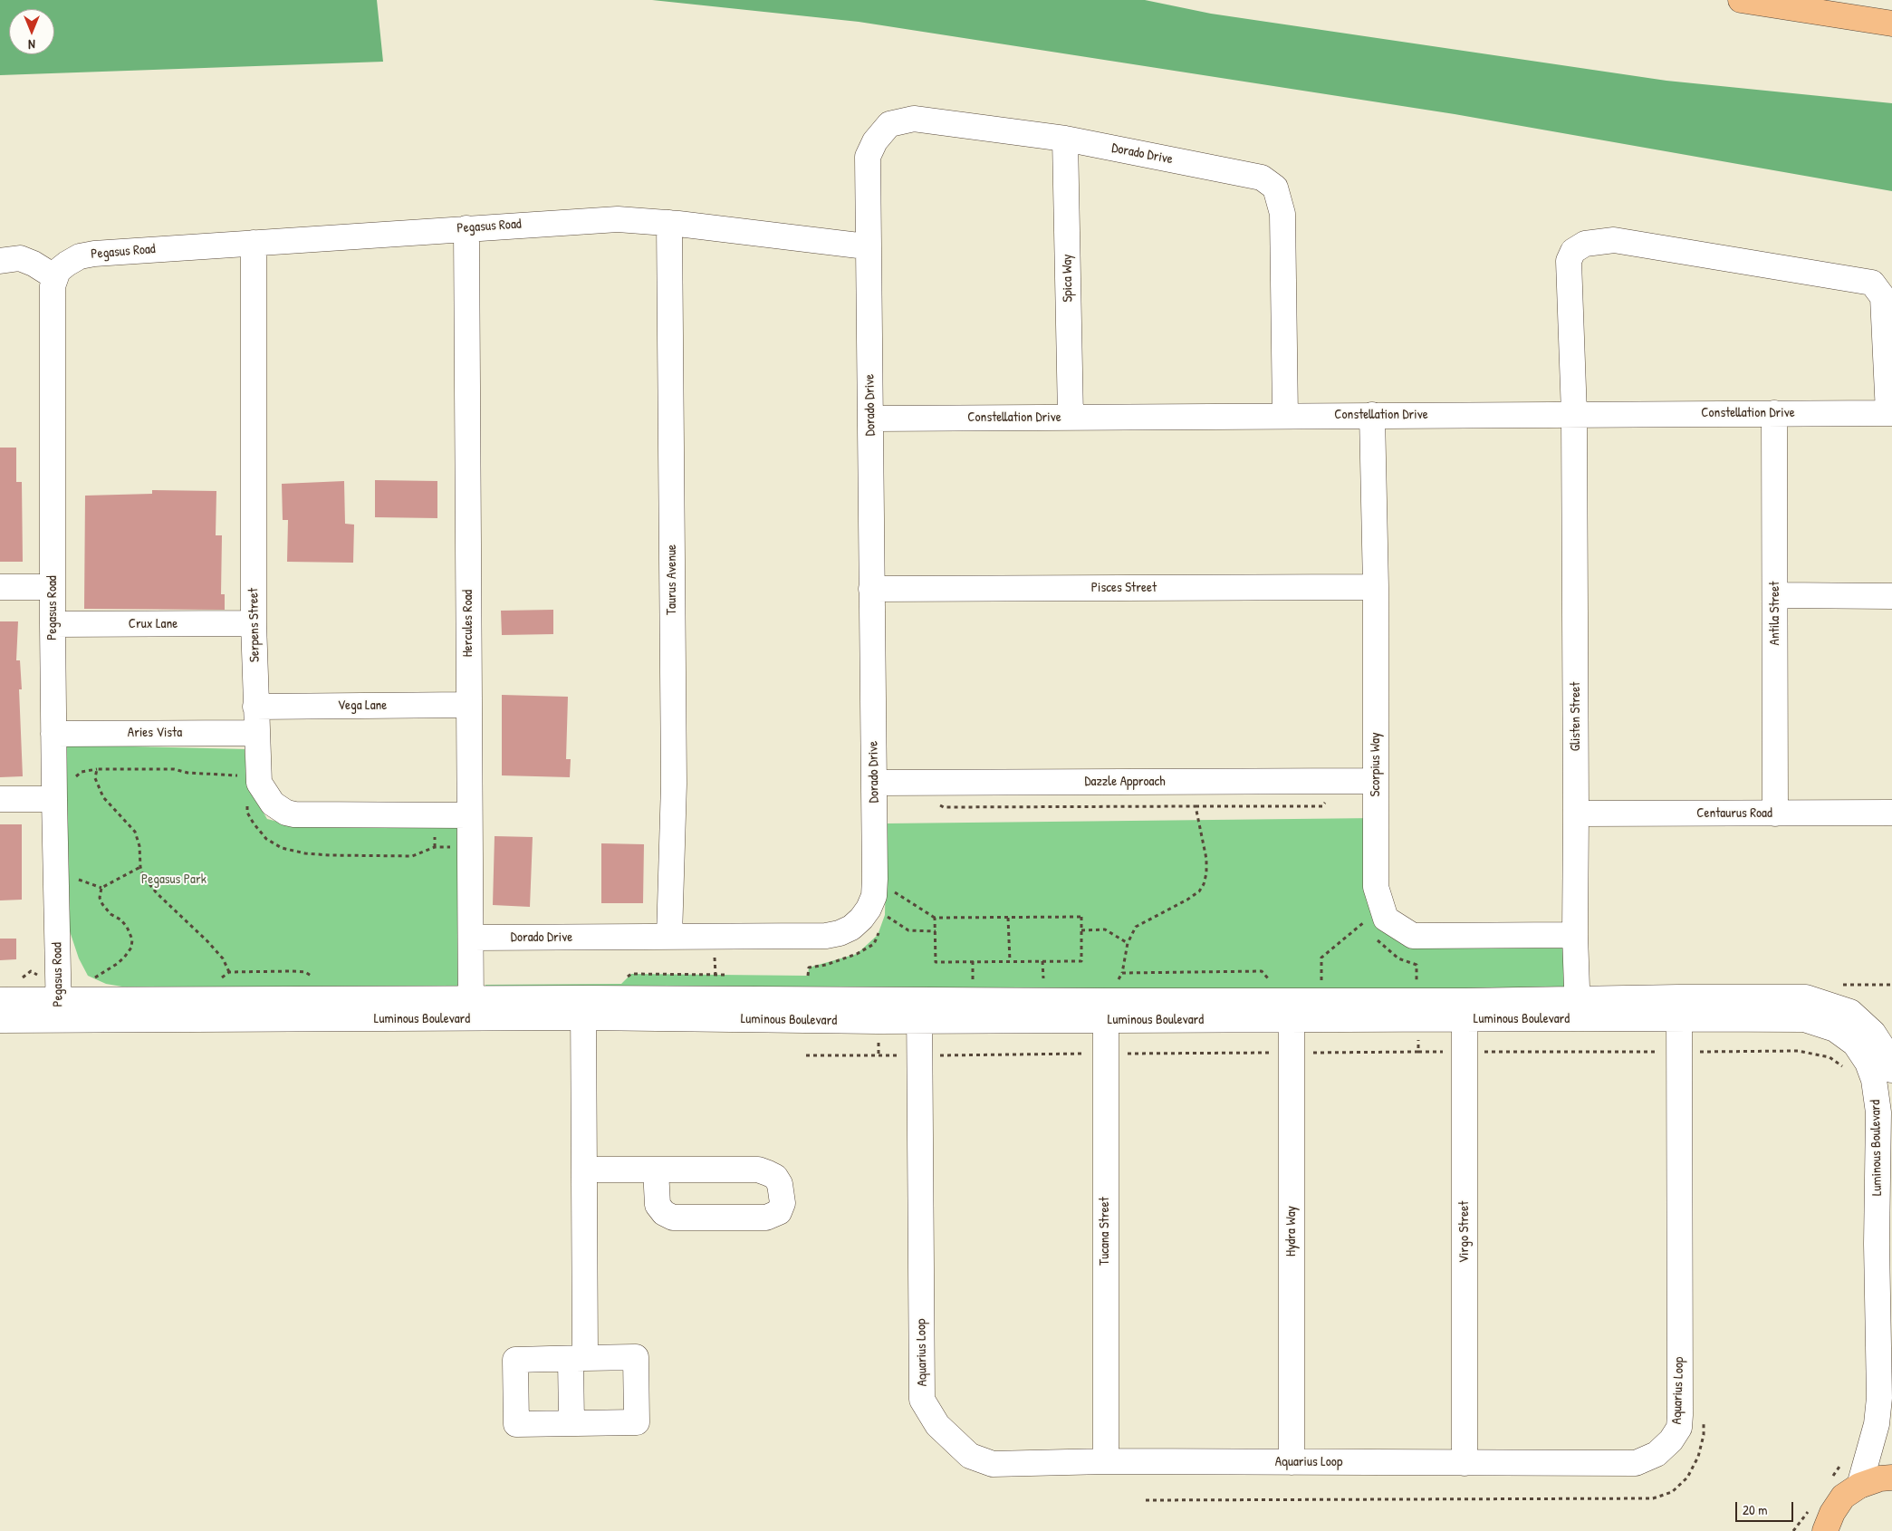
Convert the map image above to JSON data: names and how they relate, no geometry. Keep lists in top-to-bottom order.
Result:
{
  "streets": {
    "street": [
      "Dorado Drive",
      "Pegasus Road",
      "Spica Way",
      "Constellation Drive",
      "Taurus Avenue",
      "Pisces Street",
      "Antila Street",
      "Hercules Road",
      "Crux Lane",
      "Serpens Street",
      "Vega Lane",
      "Glisten Street",
      "Aries Vista",
      "Scorpius Way",
      "Dazzle Approach",
      "Centaurus Road",
      "Luminous Boulevard",
      "Tucana Street",
      "Hydra Way",
      "Virgo Street",
      "Aquarius Loop"
    ]
  },
  "crossings": [
    ["Dorado Drive", "Spica Way"],
    ["Dorado Drive", "Constellation Drive"],
    ["Dorado Drive", "Taurus Avenue"],
    ["Dorado Drive", "Pisces Street"],
    ["Dorado Drive", "Hercules Road"],
    ["Dorado Drive", "Dazzle Approach"],
    ["Pegasus Road", "Taurus Avenue"],
    ["Pegasus Road", "Hercules Road"],
    ["Pegasus Road", "Crux Lane"],
    ["Pegasus Road", "Serpens Street"],
    ["Pegasus Road", "Aries Vista"],
    ["Pegasus Road", "Luminous Boulevard"],
    ["Spica Way", "Constellation Drive"],
    ["Constellation Drive", "Antila Street"],
    ["Constellation Drive", "Glisten Street"],
    ["Constellation Drive", "Scorpius Way"],
    ["Pisces Street", "Scorpius Way"],
    ["Antila Street", "Centaurus Road"],
    ["Hercules Road", "Serpens Street"],
    ["Hercules Road", "Vega Lane"],
    ["Hercules Road", "Luminous Boulevard"],
    ["Crux Lane", "Serpens Street"],
    ["Serpens Street", "Vega Lane"],
    ["Serpens Street", "Aries Vista"],
    ["Glisten Street", "Scorpius Way"],
    ["Glisten Street", "Centaurus Road"],
    ["Glisten Street", "Luminous Boulevard"],
    ["Scorpius Way", "Dazzle Approach"],
    ["Luminous Boulevard", "Tucana Street"],
    ["Luminous Boulevard", "Hydra Way"],
    ["Luminous Boulevard", "Virgo Street"],
    ["Luminous Boulevard", "Aquarius Loop"],
    ["Tucana Street", "Aquarius Loop"],
    ["Hydra Way", "Aquarius Loop"],
    ["Virgo Street", "Aquarius Loop"]
  ],
  "parks": ["Pegasus Park"],
  "scale_bar": "20 m",
  "north": "bottom"
}
